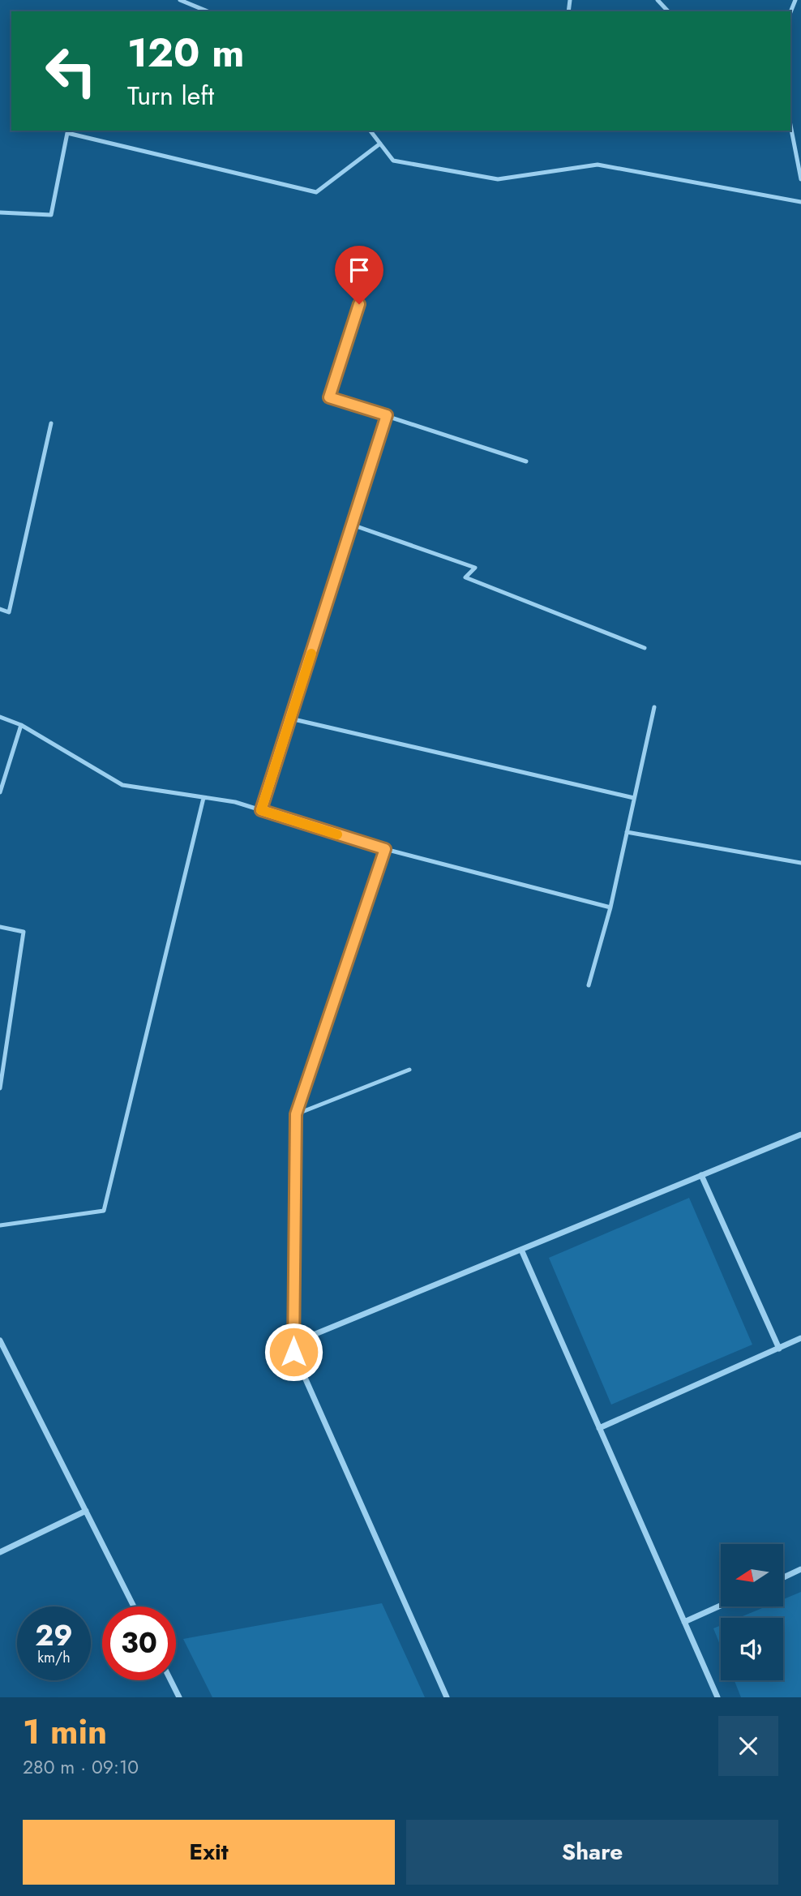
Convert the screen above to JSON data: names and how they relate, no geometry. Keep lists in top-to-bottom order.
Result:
{
  "north": "left",
  "page": {
    "turn": ["120 m", "Turn left"],
    "speed": "29 km/h",
    "limit": "30",
    "heading": ["1 min", "280 m · 09:10"],
    "buttons": ["Exit", "Share"]
  }
}
